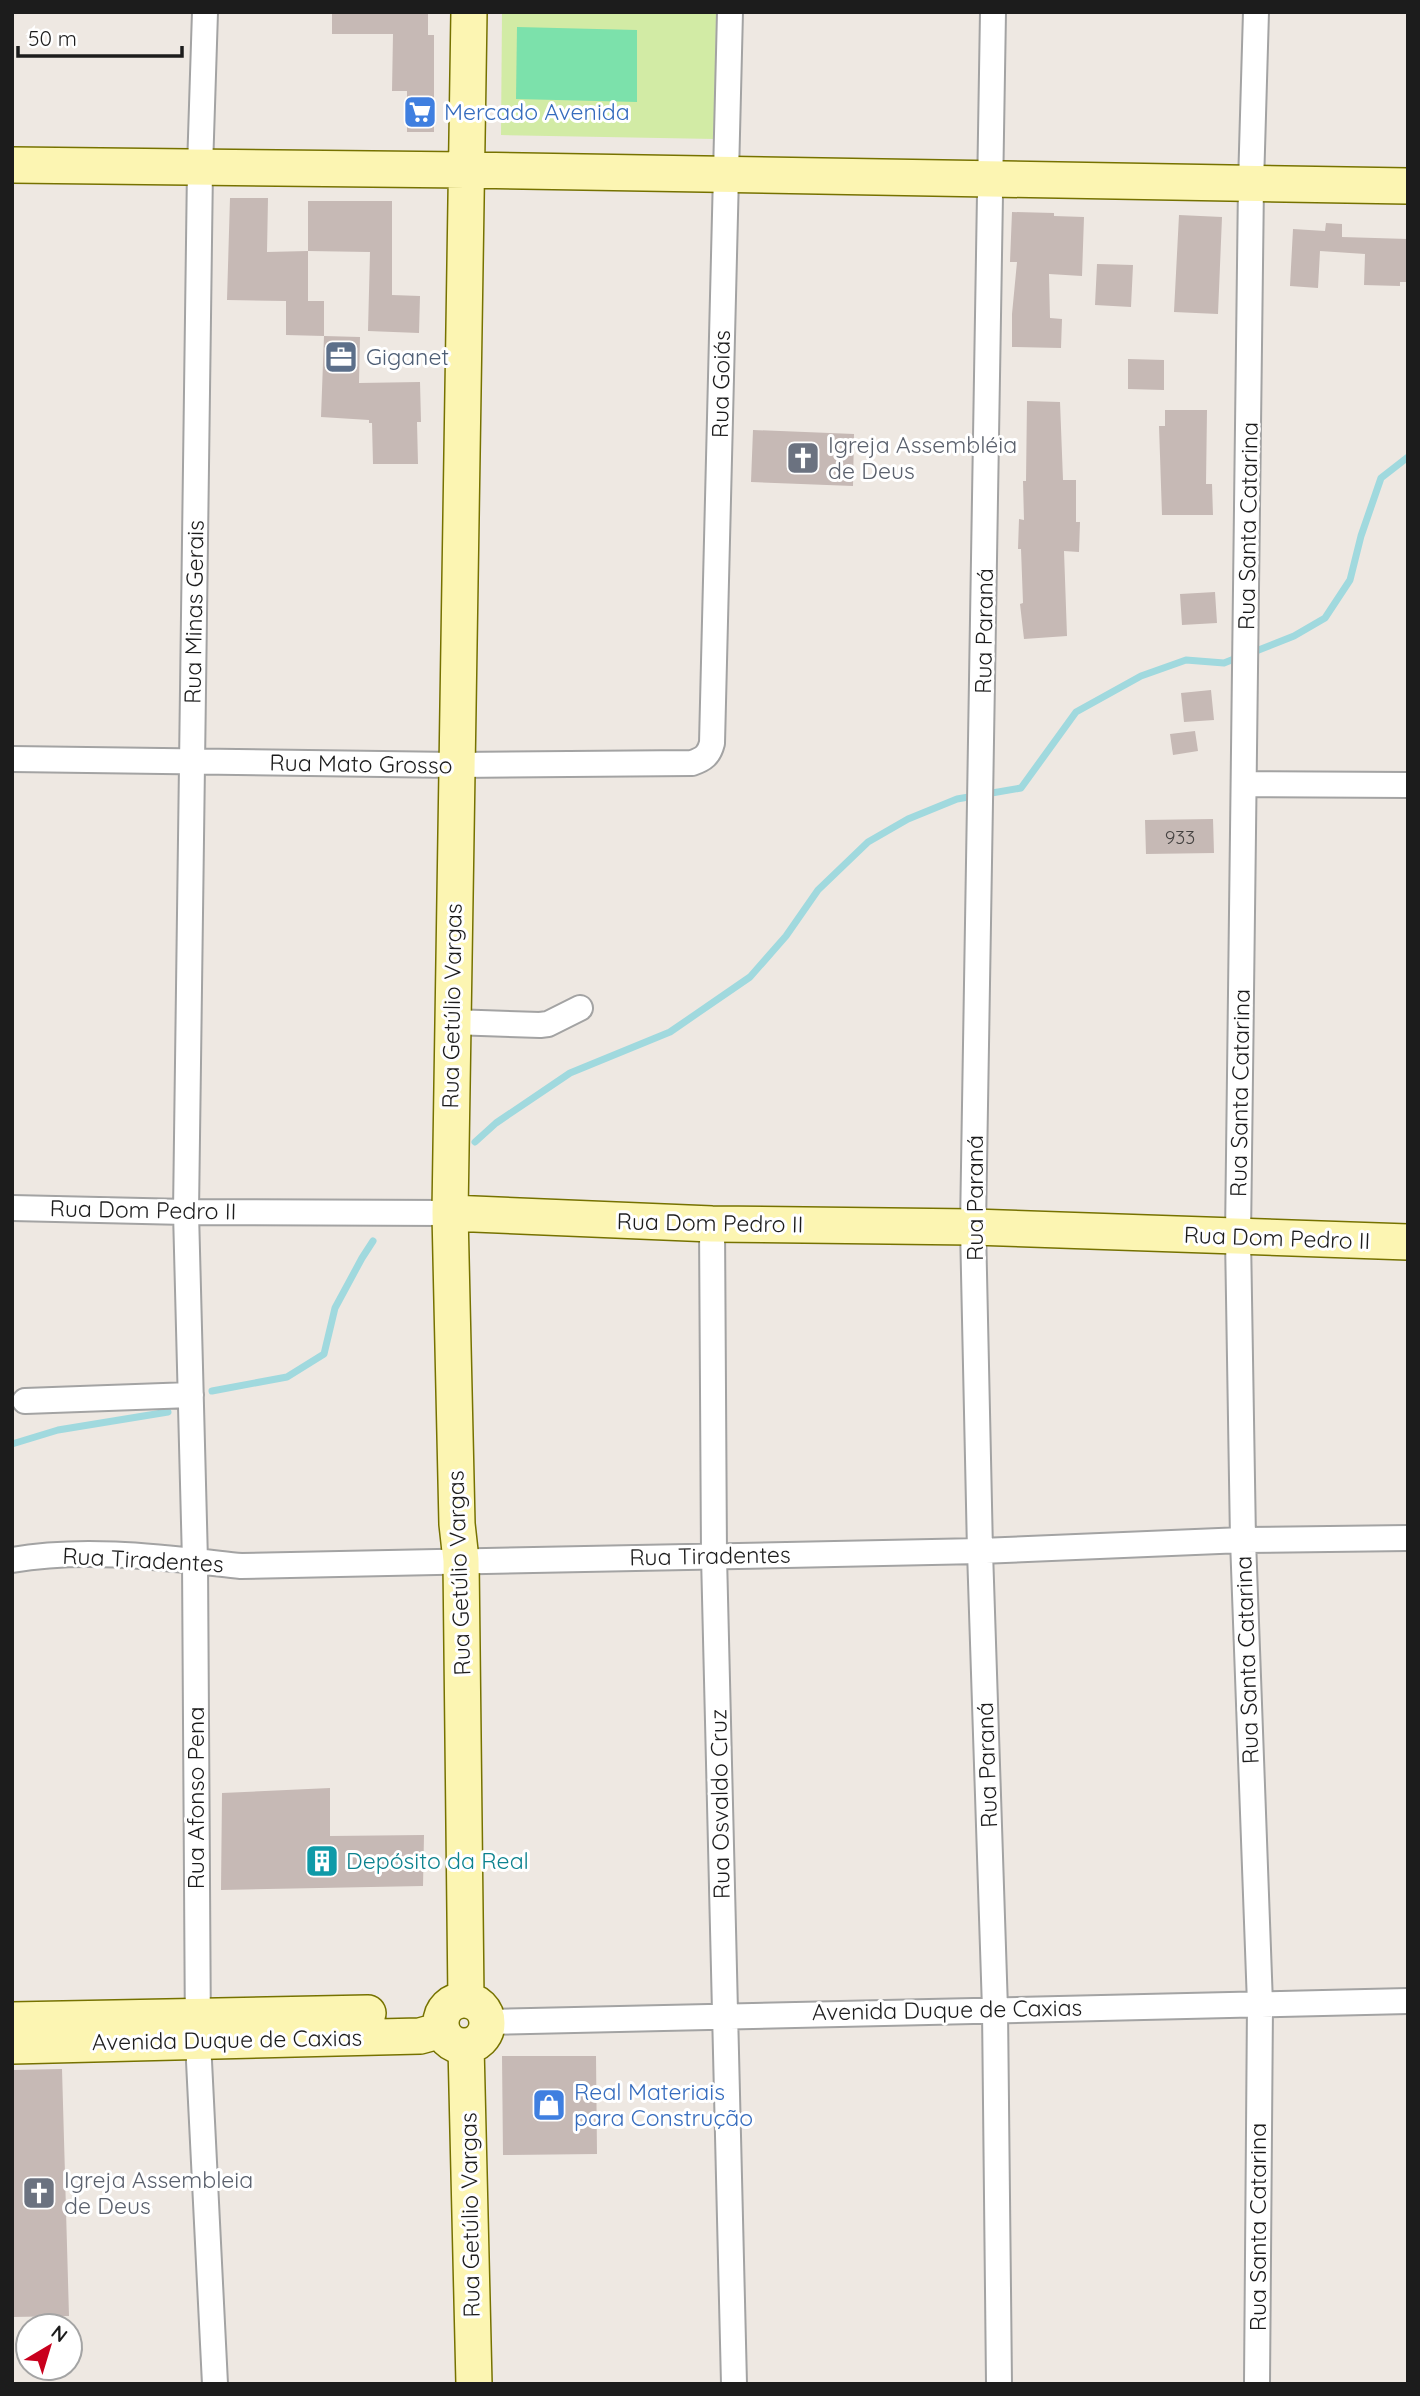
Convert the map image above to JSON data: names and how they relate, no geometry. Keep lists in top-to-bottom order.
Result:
{
  "streets": {
    "street": [
      "Rua Goiás",
      "Rua Santa Catarina",
      "Rua Minas Gerais",
      "Rua Paraná",
      "Rua Mato Grosso",
      "Rua Getúlio Vargas",
      "Rua Dom Pedro II",
      "Rua Tiradentes",
      "Rua Afonso Pena",
      "Rua Osvaldo Cruz",
      "Avenida Duque de Caxias"
    ]
  },
  "crossings": [
    ["Rua Goiás", "Rua Mato Grosso"],
    ["Rua Santa Catarina", "Rua Dom Pedro II"],
    ["Rua Santa Catarina", "Rua Tiradentes"],
    ["Rua Santa Catarina", "Avenida Duque de Caxias"],
    ["Rua Minas Gerais", "Rua Mato Grosso"],
    ["Rua Minas Gerais", "Rua Dom Pedro II"],
    ["Rua Minas Gerais", "Rua Afonso Pena"],
    ["Rua Paraná", "Rua Dom Pedro II"],
    ["Rua Paraná", "Rua Tiradentes"],
    ["Rua Paraná", "Avenida Duque de Caxias"],
    ["Rua Mato Grosso", "Rua Getúlio Vargas"],
    ["Rua Getúlio Vargas", "Rua Dom Pedro II"],
    ["Rua Getúlio Vargas", "Rua Tiradentes"],
    ["Rua Getúlio Vargas", "Avenida Duque de Caxias"],
    ["Rua Dom Pedro II", "Rua Afonso Pena"],
    ["Rua Dom Pedro II", "Rua Osvaldo Cruz"],
    ["Rua Tiradentes", "Rua Afonso Pena"],
    ["Rua Tiradentes", "Rua Osvaldo Cruz"],
    ["Rua Afonso Pena", "Avenida Duque de Caxias"],
    ["Rua Osvaldo Cruz", "Avenida Duque de Caxias"]
  ],
  "places": {
    "supermarket": ["Mercado Avenida"],
    "office": ["Giganet"],
    "church": ["Igreja Assembléia de Deus", "Igreja Assembleia de Deus"],
    "building": ["Depósito da Real"],
    "shop": ["Real Materiais para Construção"]
  },
  "house_numbers": ["933"],
  "scale_bar": "50 m",
  "north": "top right"
}
